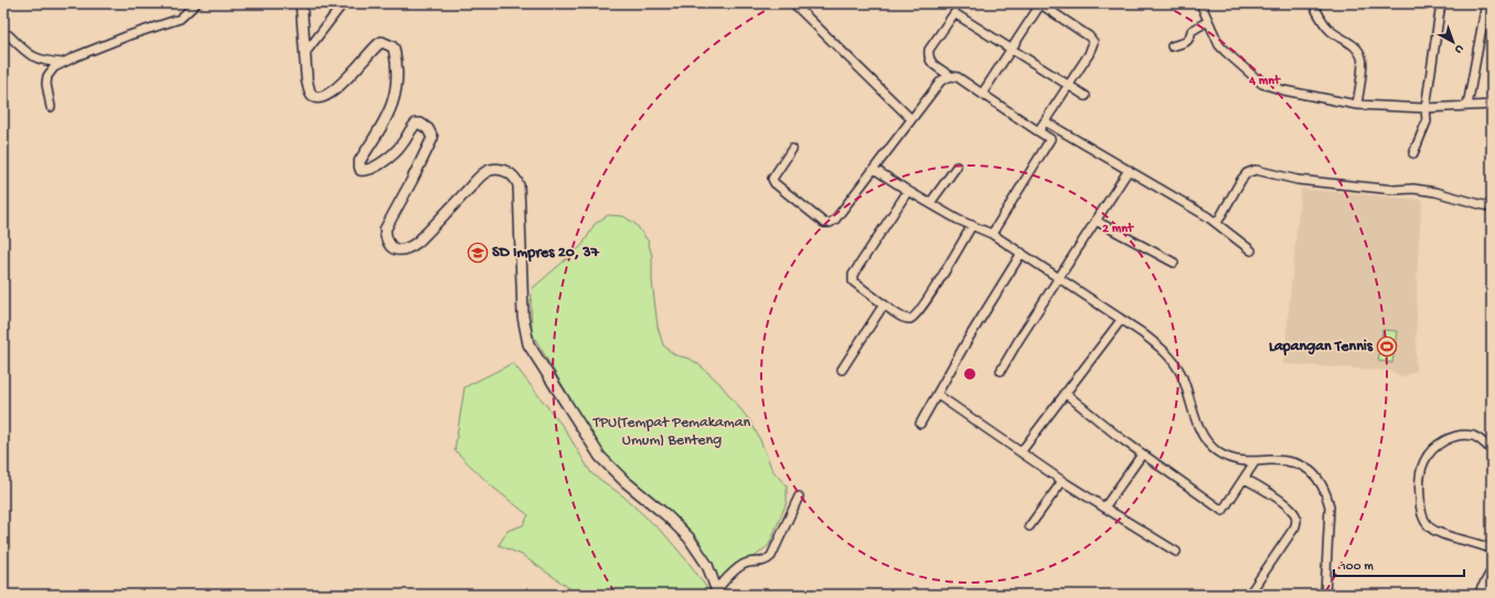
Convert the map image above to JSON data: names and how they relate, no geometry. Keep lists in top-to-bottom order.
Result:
{
  "parks": ["TPU(Tempat Pemakaman Umum) Benteng"],
  "places": {
    "school or university": ["SD Impres 20, 37"],
    "sports": ["Lapangan Tennis"]
  },
  "scale_bar": "100 m",
  "north": "bottom right",
  "rings": ["4 mnt", "2 mnt"]
}
